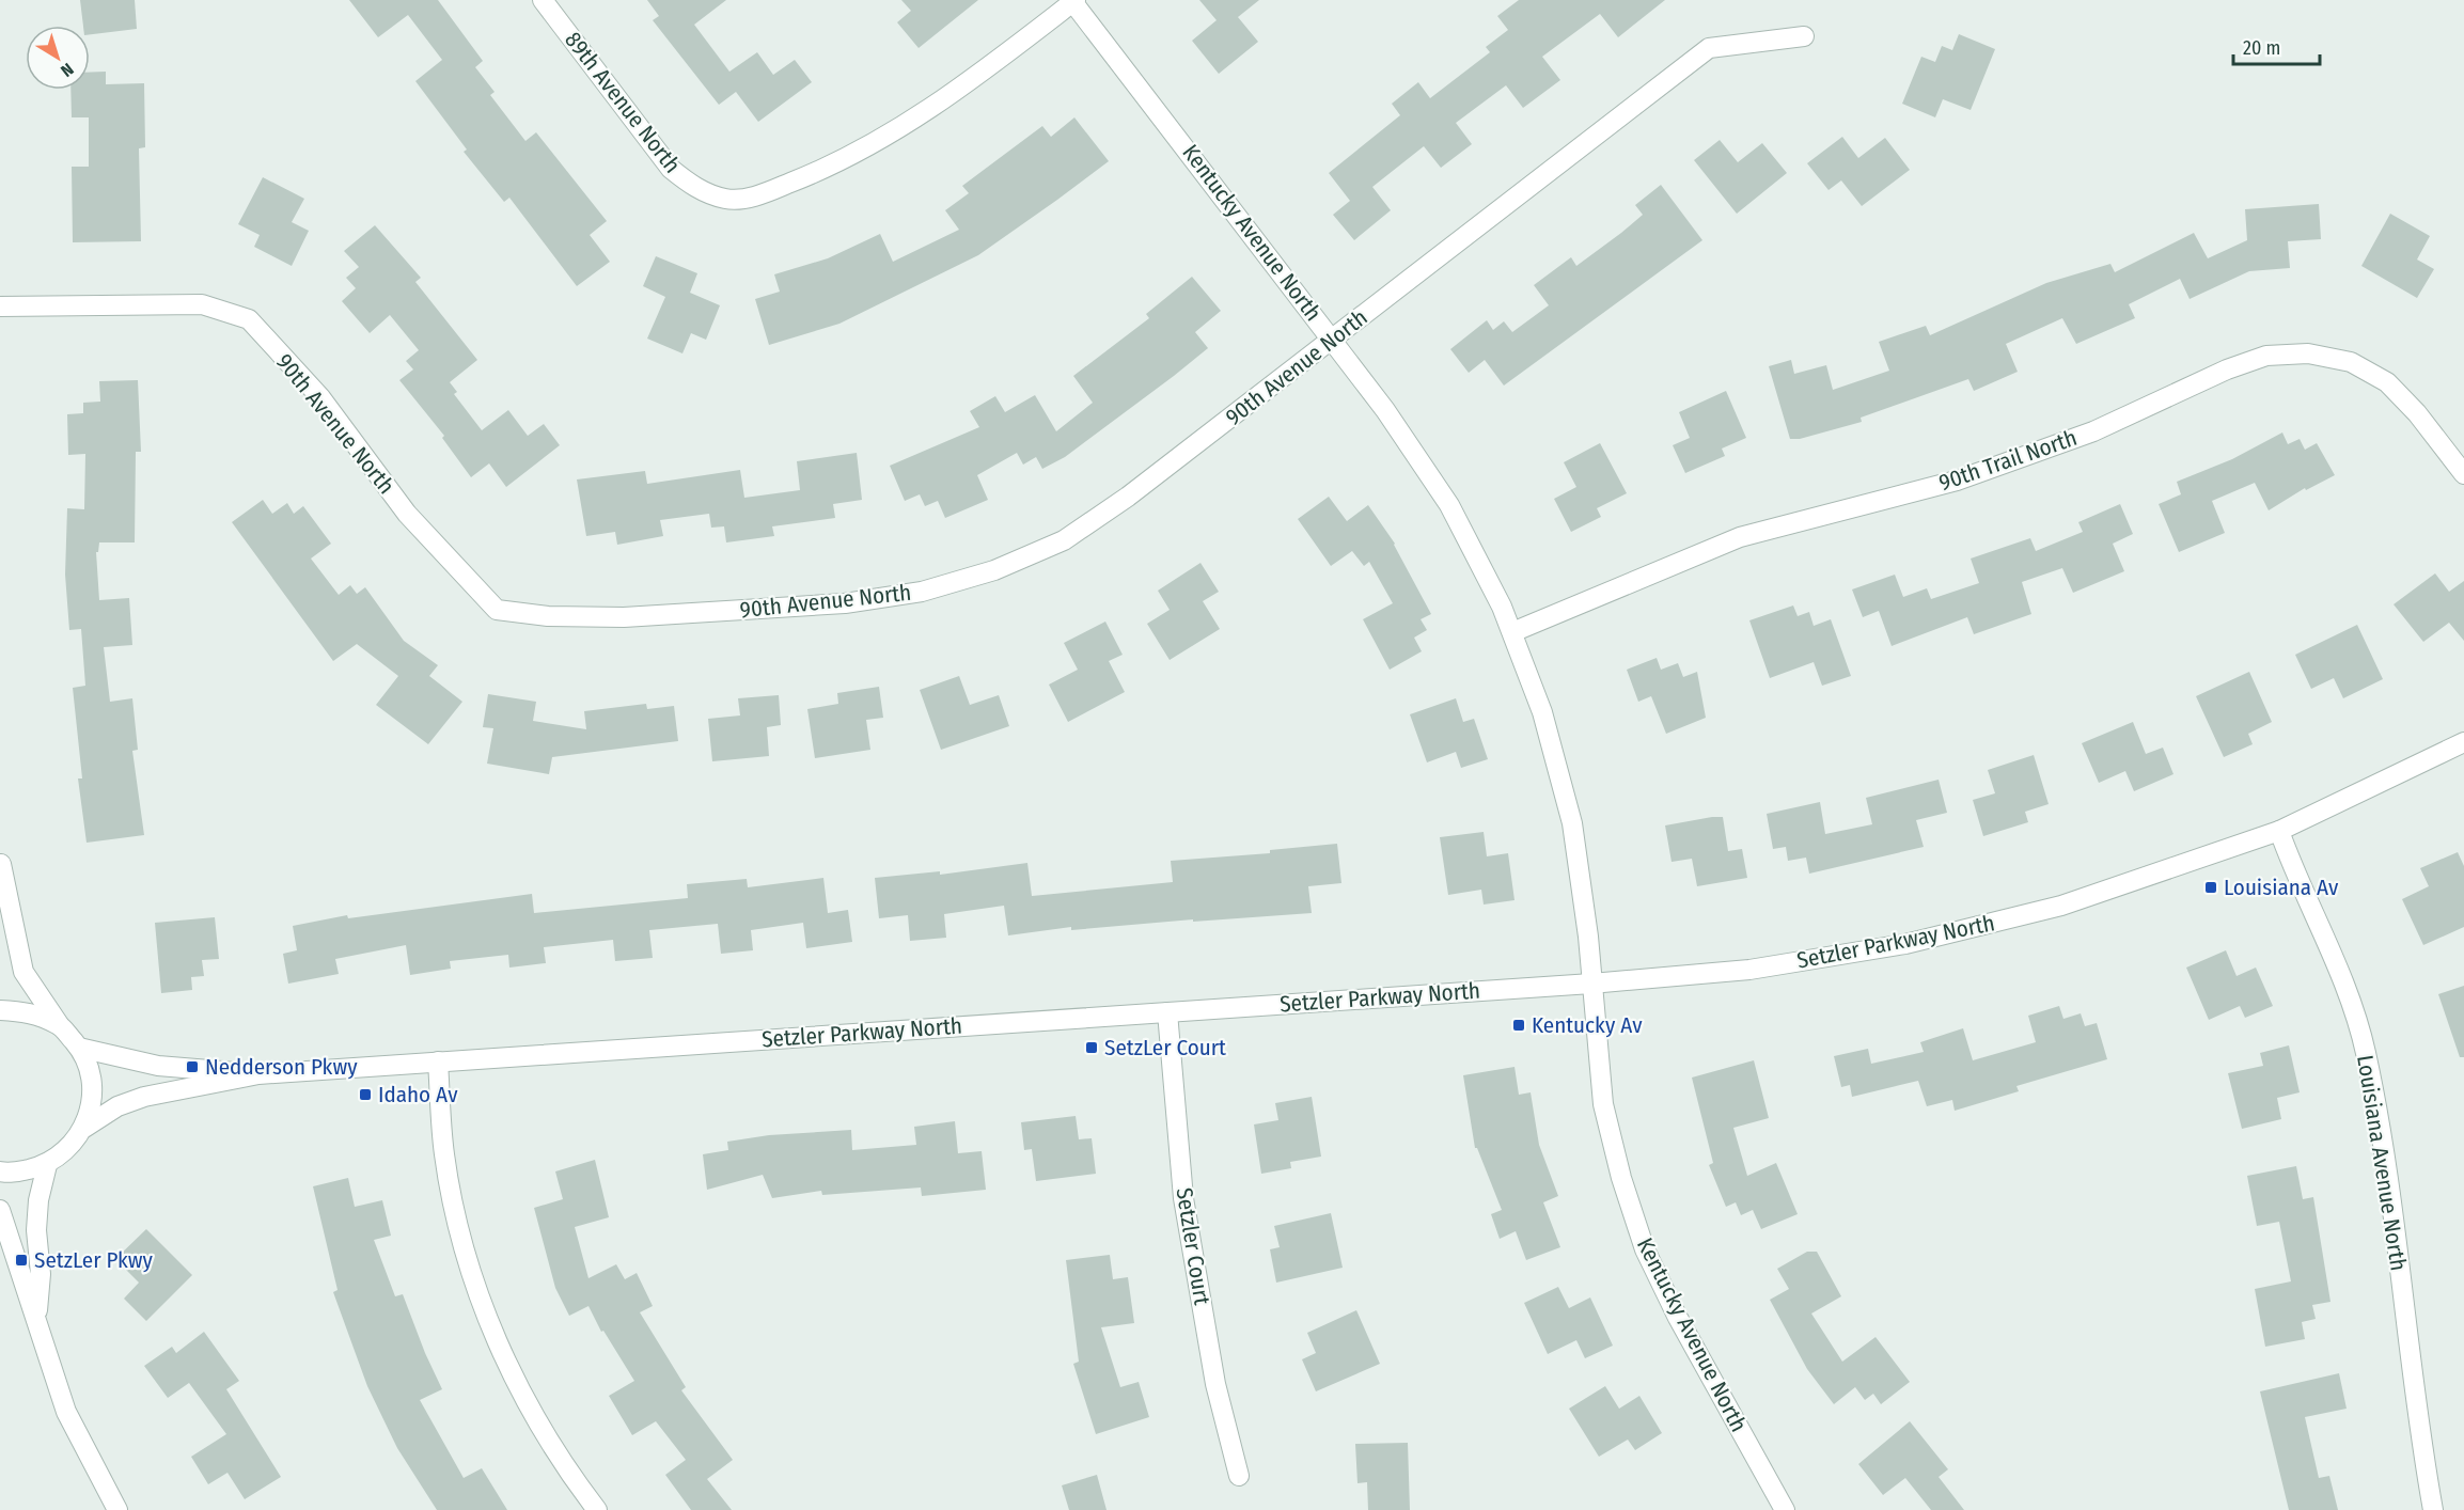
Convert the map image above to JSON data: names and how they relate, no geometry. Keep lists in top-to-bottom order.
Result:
{
  "streets": {
    "street": [
      "89th Avenue North",
      "Kentucky Avenue North",
      "90th Avenue North",
      "90th Trail North",
      "Setzler Parkway North",
      "Louisiana Avenue North",
      "Setzler Court"
    ]
  },
  "crossings": [
    ["89th Avenue North", "Kentucky Avenue North"],
    ["Kentucky Avenue North", "90th Avenue North"],
    ["Kentucky Avenue North", "90th Trail North"],
    ["Kentucky Avenue North", "Setzler Parkway North"],
    ["Setzler Parkway North", "Louisiana Avenue North"],
    ["Setzler Parkway North", "Setzler Court"]
  ],
  "places": {
    "transit": [
      "Louisiana Av",
      "Kentucky Av",
      "SetzLer Court",
      "Nedderson Pkwy",
      "Idaho Av",
      "SetzLer Pkwy"
    ]
  },
  "scale_bar": "20 m",
  "north": "bottom right"
}
